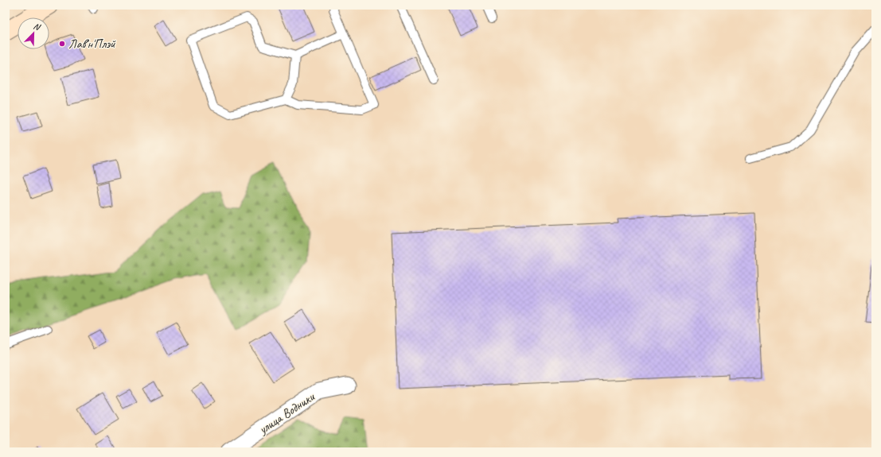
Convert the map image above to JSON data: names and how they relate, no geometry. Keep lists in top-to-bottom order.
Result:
{
  "streets": {
    "street": ["улица Водники"]
  },
  "places": ["Лав'н'Плэй"],
  "north": "top right"
}
